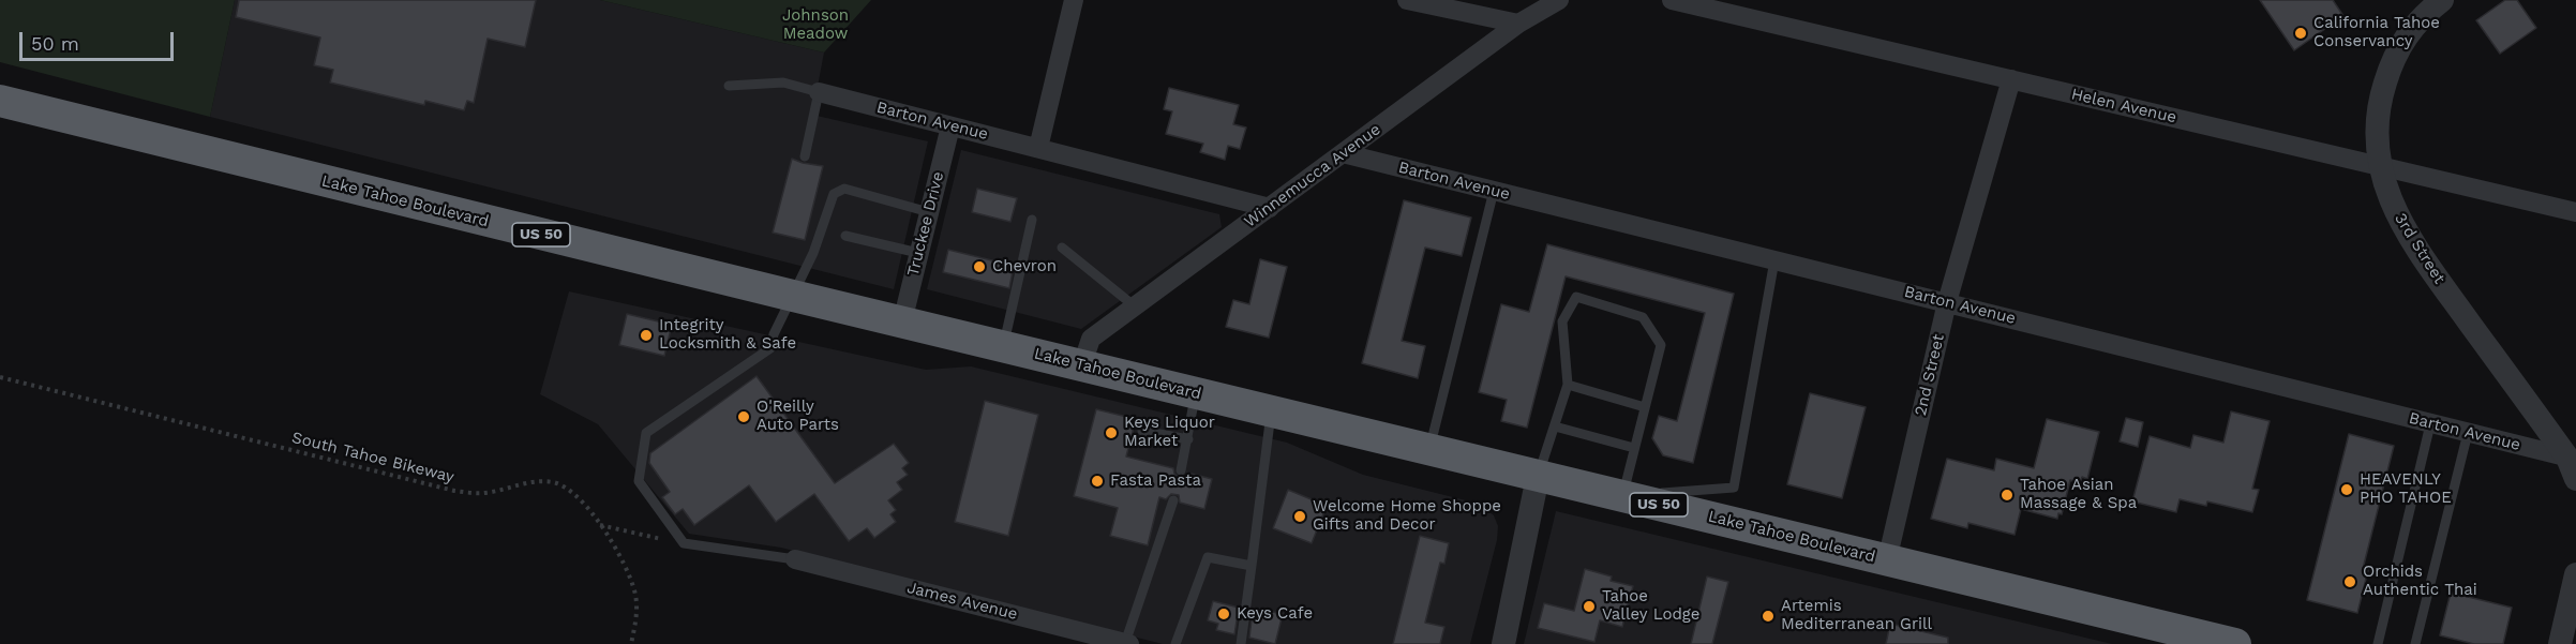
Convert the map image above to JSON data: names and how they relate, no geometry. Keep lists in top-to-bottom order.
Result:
{
  "streets": {
    "highway": ["Lake Tahoe Boulevard", "US 50"],
    "street": [
      "Helen Avenue",
      "Barton Avenue",
      "Winnemucca Avenue",
      "Truckee Drive",
      "3rd Street",
      "2nd Street",
      "James Avenue"
    ],
    "path": ["South Tahoe Bikeway"]
  },
  "crossings": [
    ["Helen Avenue", "3rd Street"],
    ["Helen Avenue", "2nd Street"],
    ["Barton Avenue", "Winnemucca Avenue"],
    ["Barton Avenue", "Truckee Drive"],
    ["Barton Avenue", "3rd Street"],
    ["Barton Avenue", "2nd Street"],
    ["Winnemucca Avenue", "Lake Tahoe Boulevard"],
    ["Lake Tahoe Boulevard", "Truckee Drive"],
    ["Lake Tahoe Boulevard", "2nd Street"]
  ],
  "parks": ["Johnson Meadow"],
  "places": [
    "California Tahoe Conservancy",
    "Chevron",
    "Integrity Locksmith & Safe",
    "O'Reilly Auto Parts",
    "Keys Liquor Market",
    "Fasta Pasta",
    "HEAVENLY PHO TAHOE",
    "Tahoe Asian Massage & Spa",
    "Welcome Home Shoppe Gifts and Decor",
    "Orchids Authentic Thai",
    "Tahoe Valley Lodge",
    "Keys Cafe",
    "Artemis Mediterranean Grill"
  ],
  "scale_bar": "50 m"
}
